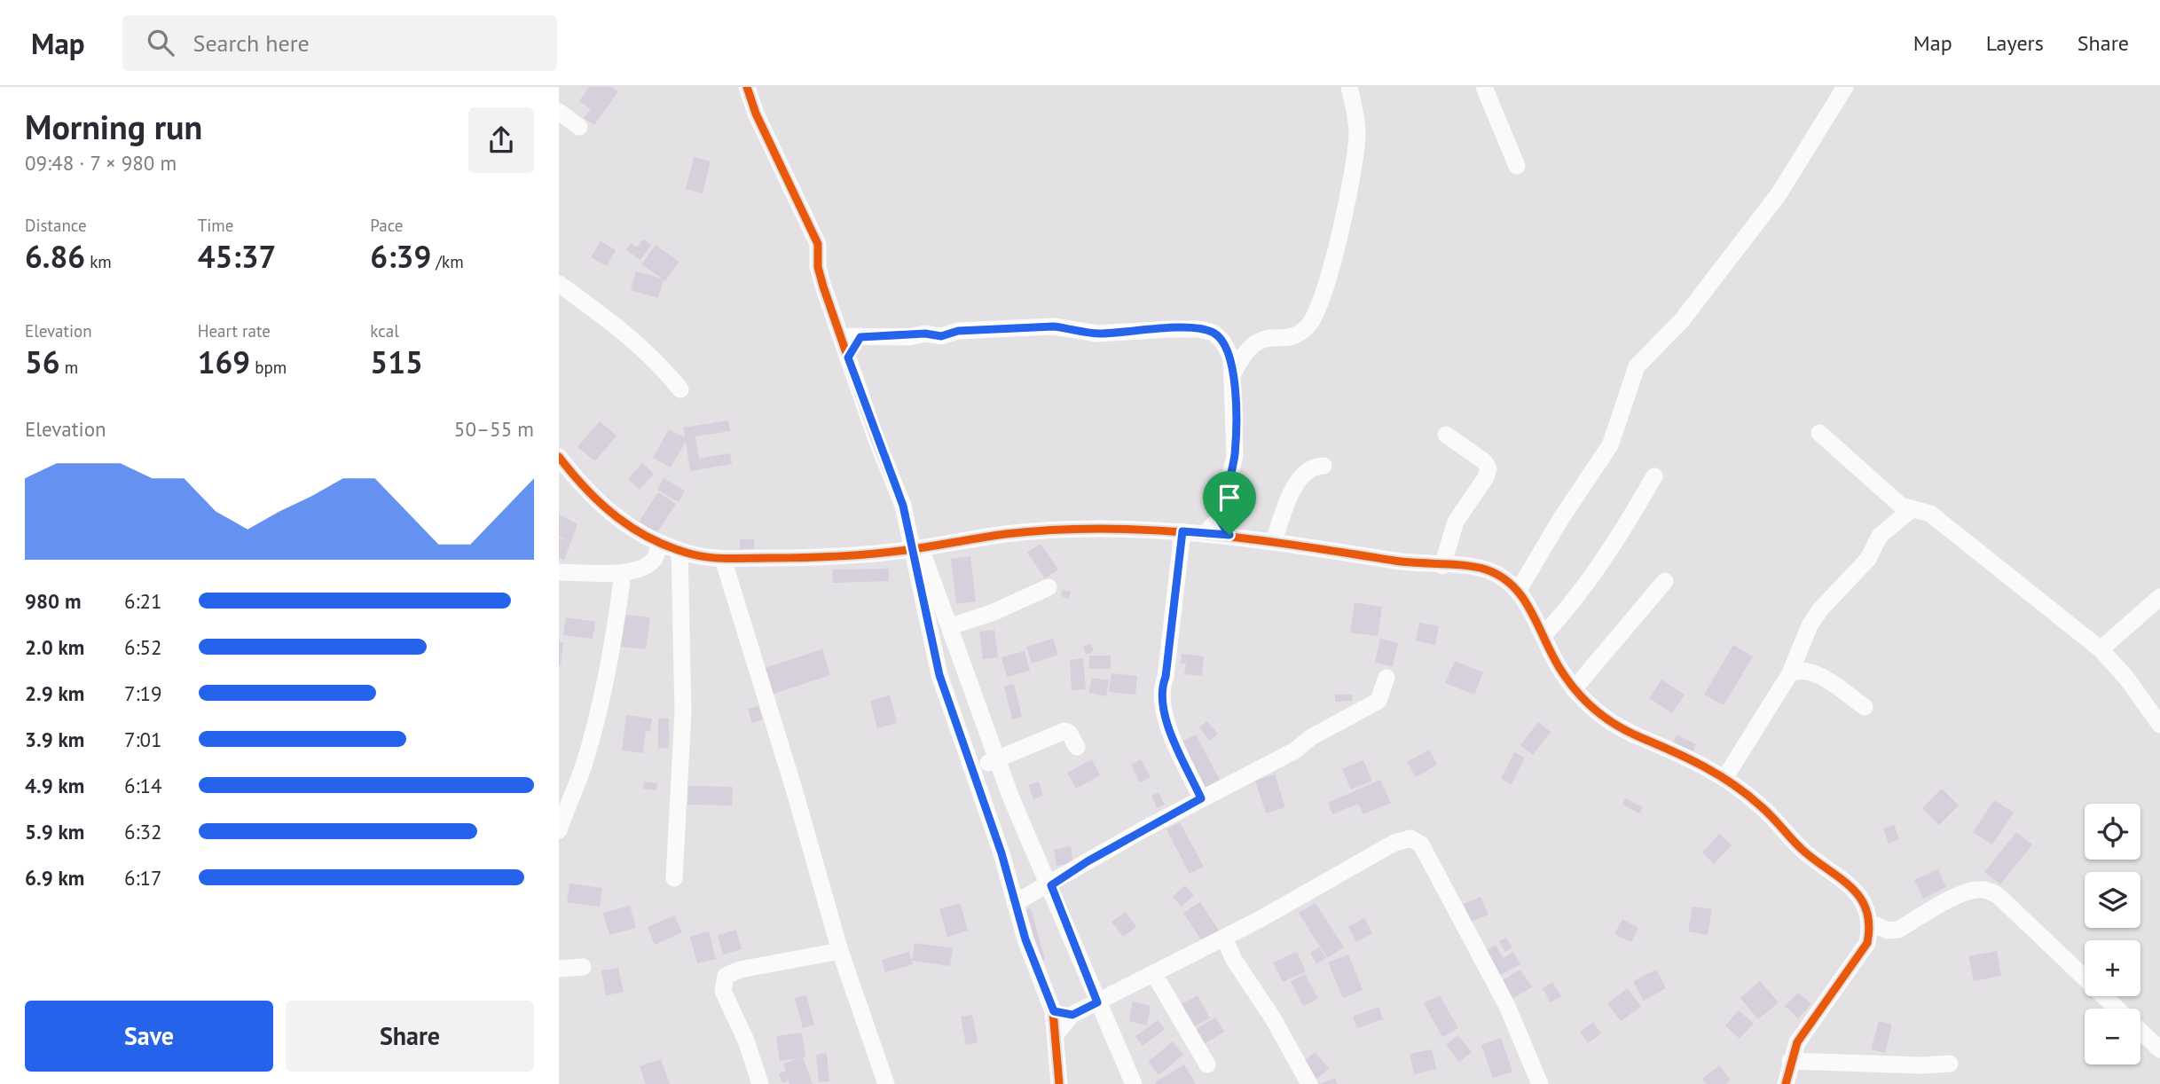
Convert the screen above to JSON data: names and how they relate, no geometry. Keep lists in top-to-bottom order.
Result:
{
  "page": {
    "header": "Map",
    "search": "Search here",
    "nav": ["Map", "Layers", "Share"],
    "heading": ["Morning run", "09:48 · 7 × 980 m"],
    "stats": [
      ["Distance", "6.86 km"],
      ["Time", "45:37"],
      ["Pace", "6:39 /km"],
      ["Elevation", "56 m"],
      ["Heart rate", "169 bpm"],
      ["kcal", "515"]
    ],
    "chart": ["Elevation", "50–55 m"],
    "list": [
      {
        "name": "980 m",
        "note": "6:21"
      },
      {
        "name": "2.0 km",
        "note": "6:52"
      },
      {
        "name": "2.9 km",
        "note": "7:19"
      },
      {
        "name": "3.9 km",
        "note": "7:01"
      },
      {
        "name": "4.9 km",
        "note": "6:14"
      },
      {
        "name": "5.9 km",
        "note": "6:32"
      },
      {
        "name": "6.9 km",
        "note": "6:17"
      }
    ],
    "map_buttons": ["+", "−"],
    "buttons": ["Save", "Share"]
  }
}
